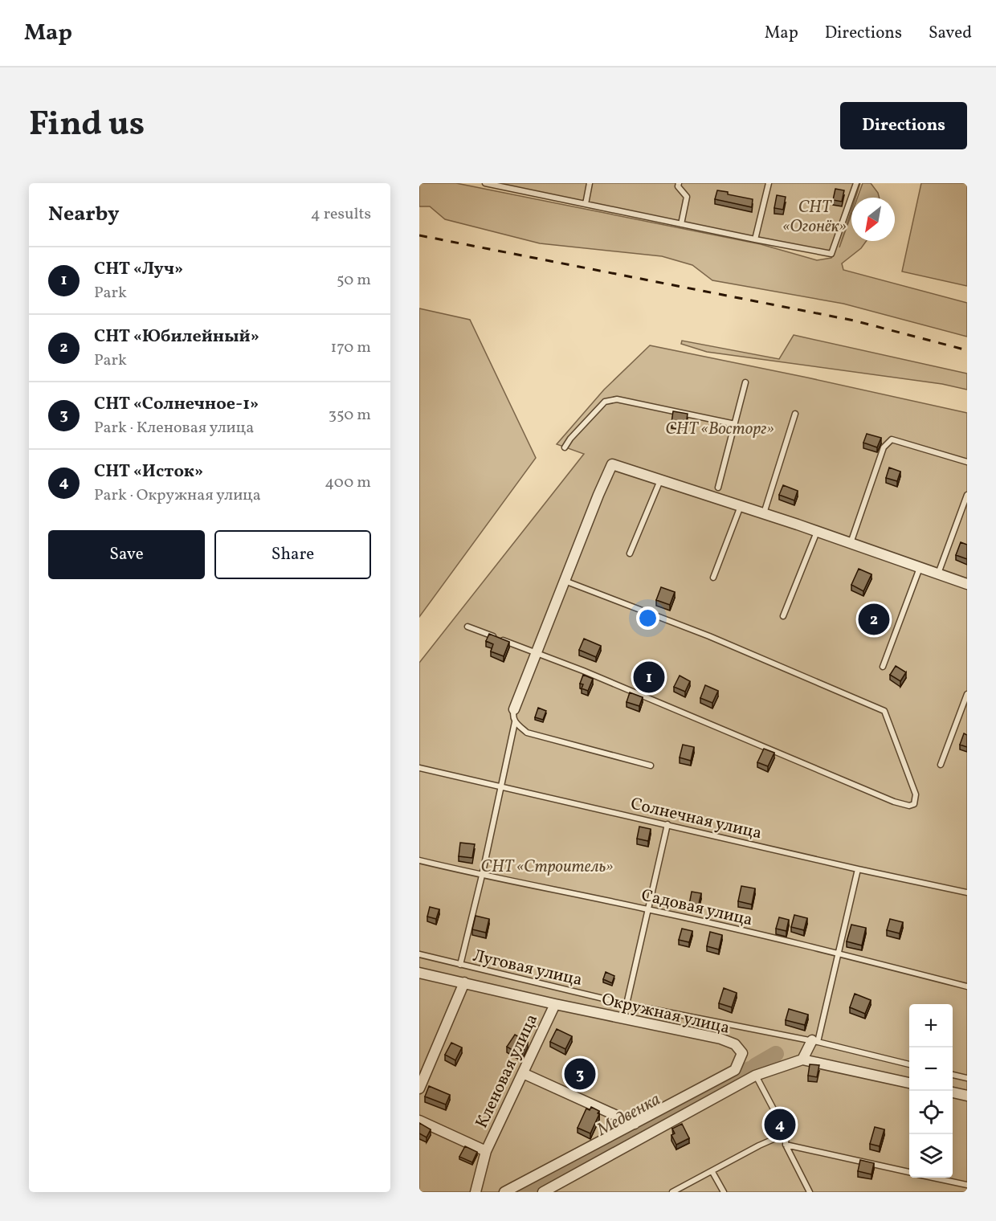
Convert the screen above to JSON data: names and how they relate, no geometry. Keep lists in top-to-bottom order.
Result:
{
  "streets": {
    "street": ["Окружная улица", "Кленовая улица"],
    "lane": ["Солнечная улица", "Садовая улица", "Луговая улица"]
  },
  "crossings": [
    ["Окружная улица", "Кленовая улица"]
  ],
  "water": ["Медвенка"],
  "parks": ["СНТ «Огонёк»", "СНТ «Восторг»", "СНТ «Строитель»"],
  "north": "bottom left",
  "page": {
    "header": "Map",
    "nav": ["Map", "Directions", "Saved"],
    "title": "Find us",
    "buttons": [
      "Directions",
      ["Save", "Share"]
    ],
    "heading": ["Nearby", "4 results"],
    "list": [
      {
        "mark": "1",
        "name": "СНТ «Луч»",
        "note": "Park",
        "value": "50 m"
      },
      {
        "mark": "2",
        "name": "СНТ «Юбилейный»",
        "note": "Park",
        "value": "170 m"
      },
      {
        "mark": "3",
        "name": "СНТ «Солнечное-1»",
        "note": "Park · Кленовая улица",
        "value": "350 m"
      },
      {
        "mark": "4",
        "name": "СНТ «Исток»",
        "note": "Park · Окружная улица",
        "value": "400 m"
      }
    ],
    "pins": [
      "2",
      "1",
      "3",
      "4"
    ],
    "map_buttons": ["+", "−"]
  }
}
